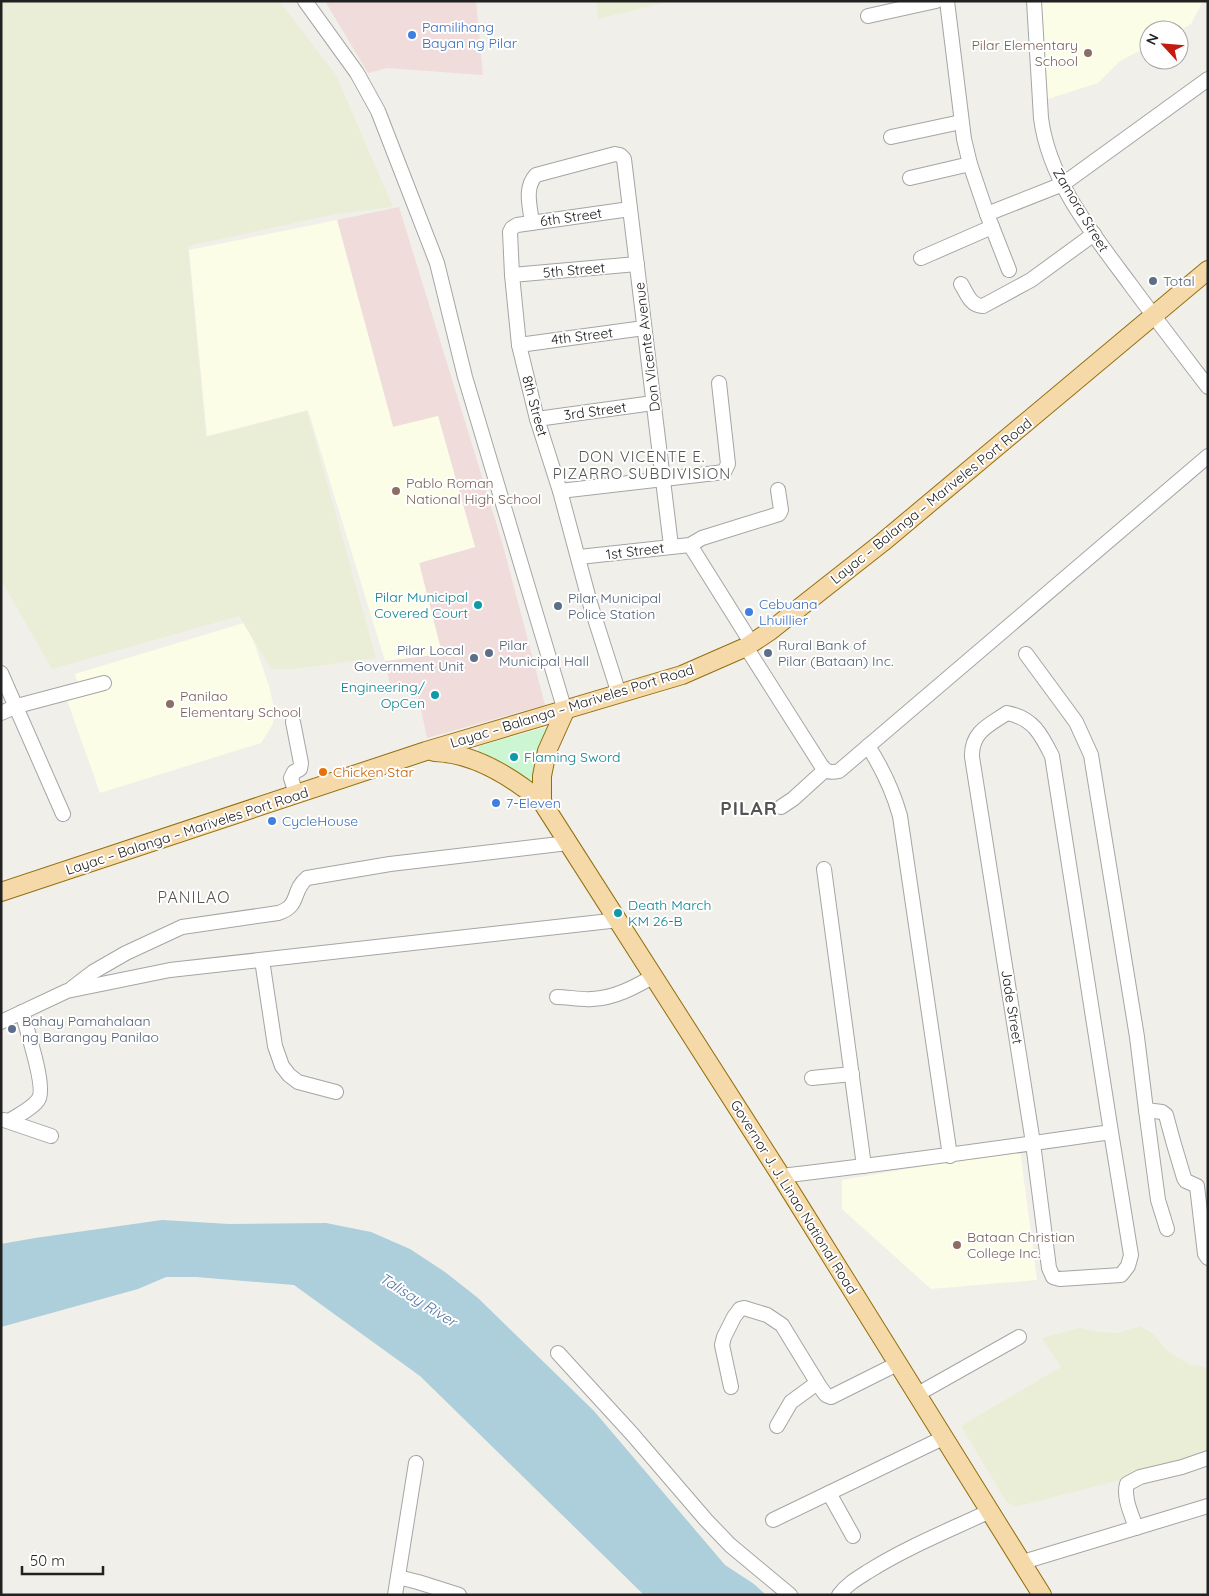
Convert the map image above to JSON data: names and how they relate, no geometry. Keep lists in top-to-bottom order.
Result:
{
  "streets": {
    "main road": ["Layac – Balanga – Mariveles Port Road", "Governor J. J. Linao National Road"],
    "street": [
      "Zamora Street",
      "6th Street",
      "5th Street",
      "4th Street",
      "Don Vicente Avenue",
      "8th Street",
      "3rd Street",
      "1st Street",
      "Jade Street"
    ]
  },
  "crossings": [
    ["Zamora Street", "Layac – Balanga – Mariveles Port Road"],
    ["6th Street", "Don Vicente Avenue"],
    ["6th Street", "8th Street"],
    ["5th Street", "Don Vicente Avenue"],
    ["5th Street", "8th Street"],
    ["4th Street", "Don Vicente Avenue"],
    ["4th Street", "8th Street"],
    ["Don Vicente Avenue", "3rd Street"],
    ["Don Vicente Avenue", "1st Street"],
    ["8th Street", "3rd Street"],
    ["8th Street", "Layac – Balanga – Mariveles Port Road"],
    ["8th Street", "1st Street"],
    ["Layac – Balanga – Mariveles Port Road", "Governor J. J. Linao National Road"]
  ],
  "districts": ["DON VICENTE E. PIZARRO SUBDIVISION", "PILAR", "PANILAO"],
  "water": ["Talisay River"],
  "places": [
    "Pamilihang Bayan ng Pilar",
    "Pilar Elementary School",
    "Total",
    "Pablo Roman National High School",
    "Pilar Municipal Covered Court",
    "Pilar Municipal Police Station",
    "Cebuana Lhuillier",
    "Pilar Municipal Hall",
    "Rural Bank of Pilar (Bataan) Inc.",
    "Pilar Local Government Unit",
    "Engineering/ OpCen",
    "Panilao Elementary School",
    "Flaming Sword",
    "Chicken Star",
    "7-Eleven",
    "CycleHouse",
    "Death March KM 26-B",
    "Bahay Pamahalaan ng Barangay Panilao",
    "Bataan Christian College Inc."
  ],
  "scale_bar": "50 m",
  "north": "top left"
}
